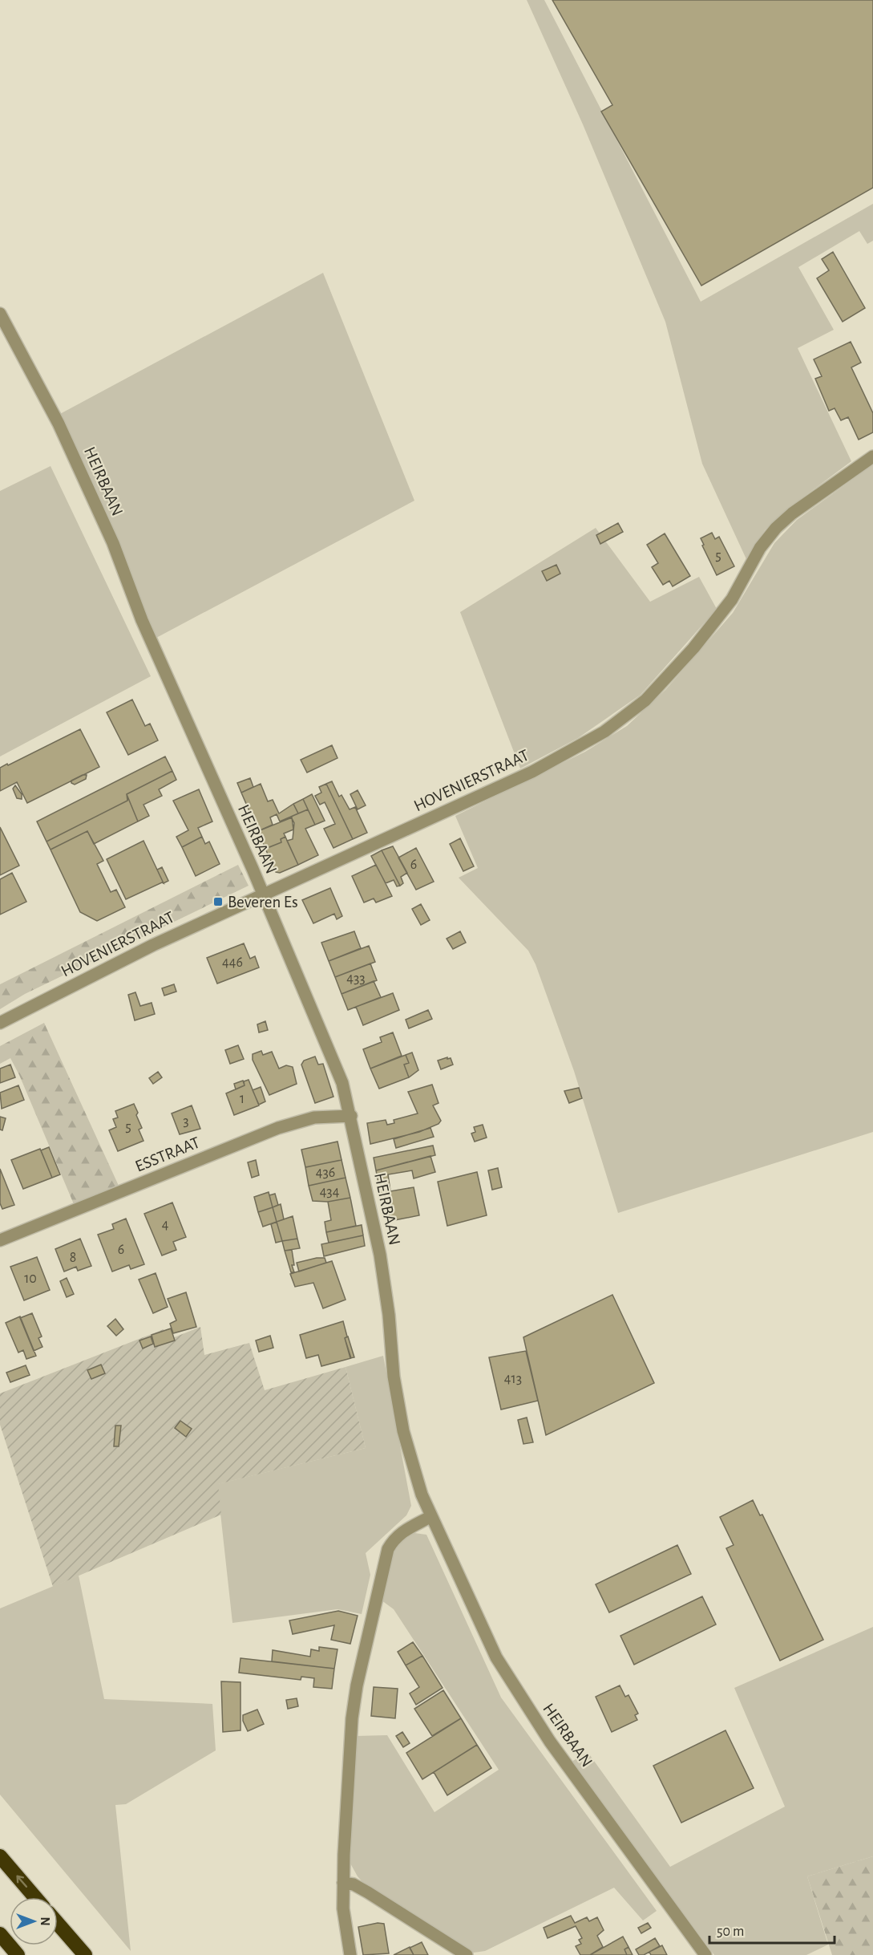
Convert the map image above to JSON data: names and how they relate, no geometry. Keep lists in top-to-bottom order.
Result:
{
  "streets": {
    "street": ["HEIRBAAN", "HOVENIERSTRAAT", "ESSTRAAT"]
  },
  "crossings": [
    ["HEIRBAAN", "HOVENIERSTRAAT"],
    ["HEIRBAAN", "ESSTRAAT"]
  ],
  "places": {
    "transit": ["Beveren Es"]
  },
  "house_numbers": [
    "5",
    "6",
    "446",
    "433",
    "1",
    "3",
    "5",
    "436",
    "434",
    "4",
    "6",
    "8",
    "10",
    "413"
  ],
  "scale_bar": "50 m",
  "north": "right"
}
